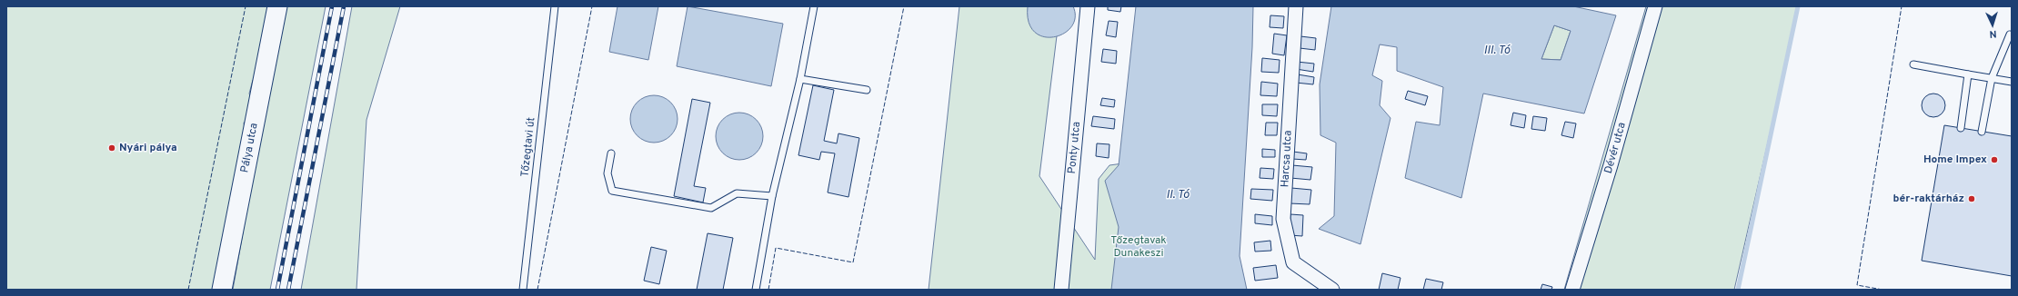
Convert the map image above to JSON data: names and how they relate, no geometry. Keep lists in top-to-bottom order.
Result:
{
  "streets": {
    "street": [
      "Pálya utca",
      "Ponty utca",
      "Dévér utca",
      "Harcsa utca"
    ],
    "lane": ["Tőzegtavi út"]
  },
  "water": ["III. Tó", "II. Tó"],
  "parks": ["Tőzegtavak Dunakeszi"],
  "places": ["Nyári pálya", "Home Impex", "bér-raktárház"],
  "north": "bottom"
}
